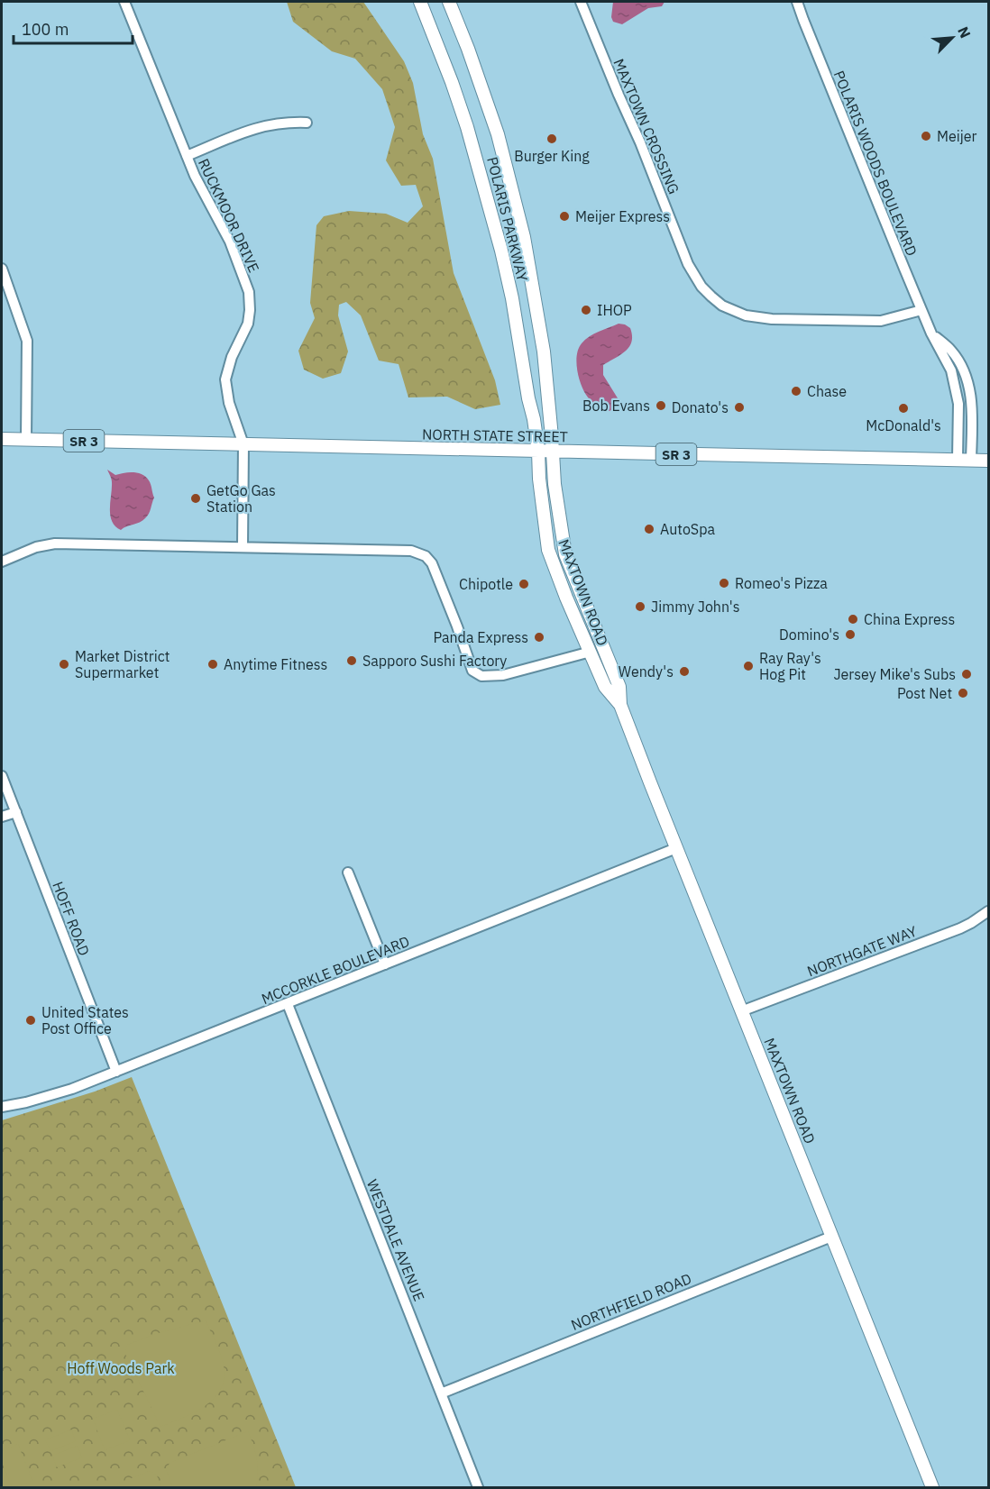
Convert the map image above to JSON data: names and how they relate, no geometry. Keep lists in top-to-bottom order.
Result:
{
  "streets": {
    "main road": [
      "POLARIS PARKWAY",
      "NORTH STATE STREET",
      "SR 3",
      "MAXTOWN ROAD"
    ],
    "street": [
      "MAXTOWN CROSSING",
      "POLARIS WOODS BOULEVARD",
      "RUCKMOOR DRIVE",
      "HOFF ROAD",
      "NORTHGATE WAY",
      "MCCORKLE BOULEVARD",
      "WESTDALE AVENUE",
      "NORTHFIELD ROAD"
    ]
  },
  "crossings": [
    ["MAXTOWN CROSSING", "POLARIS WOODS BOULEVARD"],
    ["POLARIS WOODS BOULEVARD", "NORTH STATE STREET"],
    ["RUCKMOOR DRIVE", "NORTH STATE STREET"],
    ["POLARIS PARKWAY", "NORTH STATE STREET"],
    ["POLARIS PARKWAY", "MAXTOWN ROAD"],
    ["NORTH STATE STREET", "MAXTOWN ROAD"],
    ["MAXTOWN ROAD", "NORTHGATE WAY"],
    ["MAXTOWN ROAD", "MCCORKLE BOULEVARD"],
    ["MAXTOWN ROAD", "NORTHFIELD ROAD"],
    ["HOFF ROAD", "MCCORKLE BOULEVARD"],
    ["MCCORKLE BOULEVARD", "WESTDALE AVENUE"],
    ["WESTDALE AVENUE", "NORTHFIELD ROAD"]
  ],
  "parks": ["Hoff Woods Park"],
  "places": [
    "Meijer",
    "Burger King",
    "Meijer Express",
    "IHOP",
    "Chase",
    "Bob Evans",
    "Donato's",
    "McDonald's",
    "GetGo Gas Station",
    "AutoSpa",
    "Romeo's Pizza",
    "Chipotle",
    "Jimmy John's",
    "China Express",
    "Domino's",
    "Panda Express",
    "Sapporo Sushi Factory",
    "Market District Supermarket",
    "Anytime Fitness",
    "Ray Ray's Hog Pit",
    "Wendy's",
    "Jersey Mike's Subs",
    "Post Net",
    "United States Post Office"
  ],
  "scale_bar": "100 m",
  "north": "top right"
}
